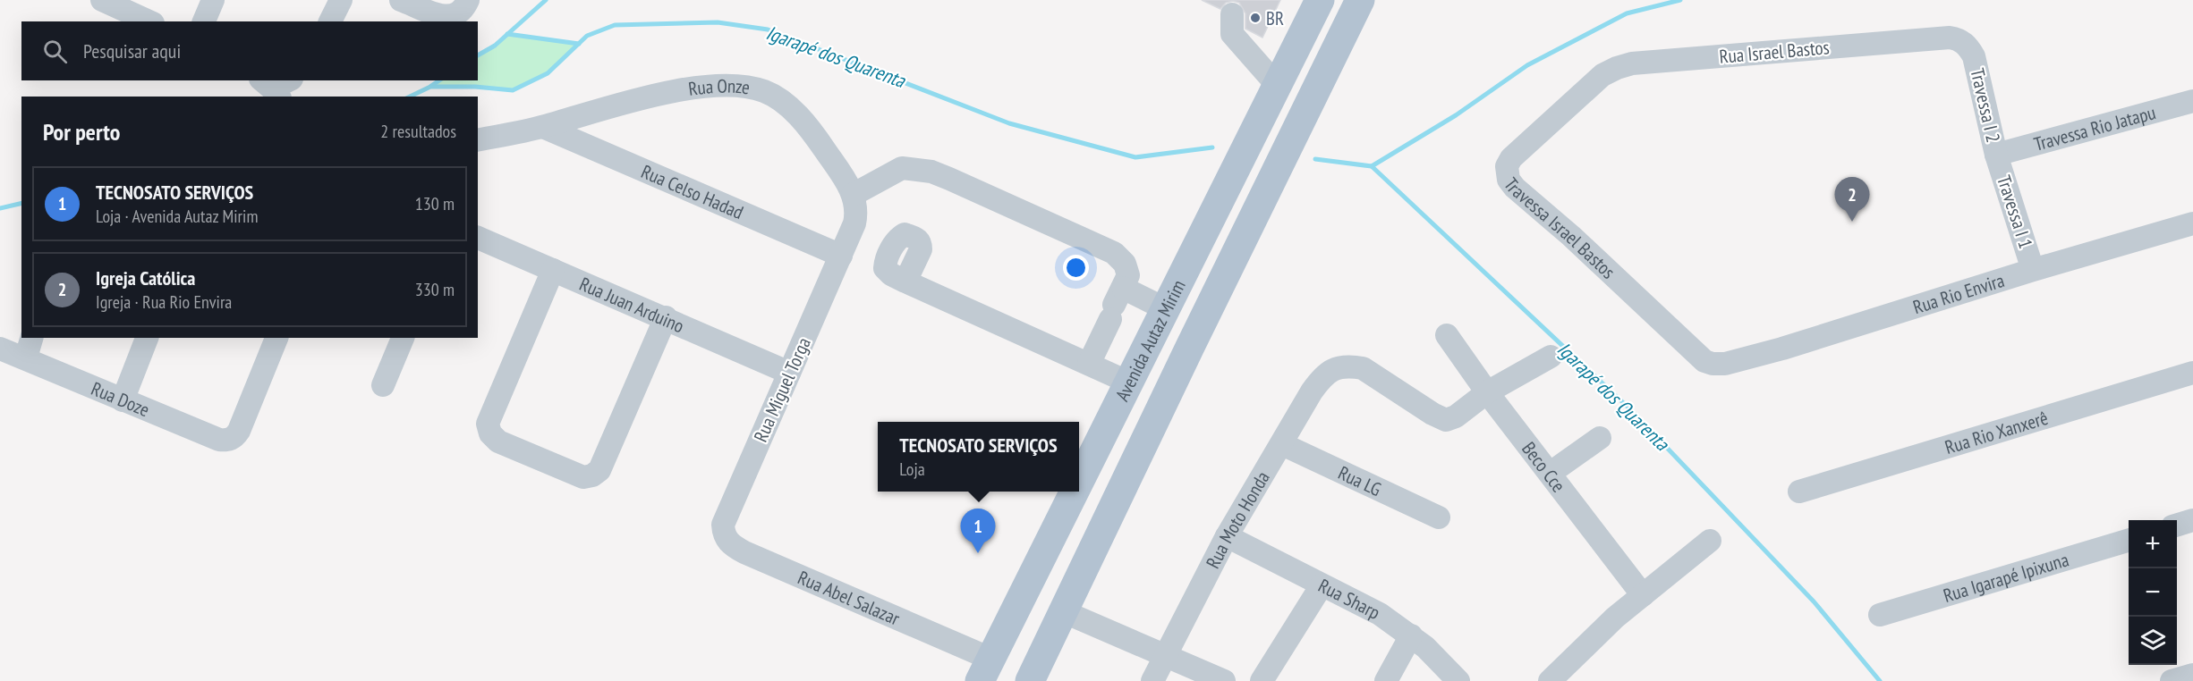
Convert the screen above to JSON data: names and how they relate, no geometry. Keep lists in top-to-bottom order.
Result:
{
  "streets": {
    "main road": ["Avenida Autaz Mirim"],
    "street": [
      "Rua Israel Bastos",
      "Rua Onze",
      "Travessa I 2",
      "Travessa Rio Jatapu",
      "Rua Celso Hadad",
      "Travessa I 1",
      "Travessa Israel Bastos",
      "Rua Rio Envira",
      "Rua Juan Arduino",
      "Rua Miguel Torga",
      "Rua Doze",
      "Rua Rio Xanxerê",
      "Beco Cce",
      "Rua LG",
      "Rua Moto Honda",
      "Rua Igarapé Ipixuna",
      "Rua Abel Salazar",
      "Rua Sharp"
    ]
  },
  "crossings": [
    ["Rua Israel Bastos", "Travessa I 2"],
    ["Rua Israel Bastos", "Travessa Israel Bastos"],
    ["Rua Onze", "Rua Celso Hadad"],
    ["Rua Onze", "Rua Miguel Torga"],
    ["Travessa I 2", "Travessa Rio Jatapu"],
    ["Travessa I 2", "Travessa I 1"],
    ["Travessa Rio Jatapu", "Travessa I 1"],
    ["Rua Celso Hadad", "Rua Miguel Torga"],
    ["Travessa I 1", "Rua Rio Envira"],
    ["Travessa Israel Bastos", "Rua Rio Envira"],
    ["Rua Juan Arduino", "Rua Miguel Torga"],
    ["Avenida Autaz Mirim", "Rua Abel Salazar"],
    ["Rua Miguel Torga", "Rua Abel Salazar"],
    ["Beco Cce", "Rua Moto Honda"],
    ["Rua LG", "Rua Moto Honda"],
    ["Rua Moto Honda", "Rua Sharp"]
  ],
  "water": ["Igarapé dos Quarenta"],
  "places": ["BR"],
  "page": {
    "search": "Pesquisar aqui",
    "heading": ["Por perto", "2 resultados"],
    "list": [
      {
        "mark": "1",
        "name": "TECNOSATO SERVIÇOS",
        "note": "Loja · Avenida Autaz Mirim",
        "value": "130 m"
      },
      {
        "mark": "2",
        "name": "Igreja Católica",
        "note": "Igreja · Rua Rio Envira",
        "value": "330 m"
      }
    ],
    "pins": ["2", "1"],
    "popup": ["TECNOSATO SERVIÇOS", "Loja"],
    "map_buttons": ["+", "−"]
  }
}
